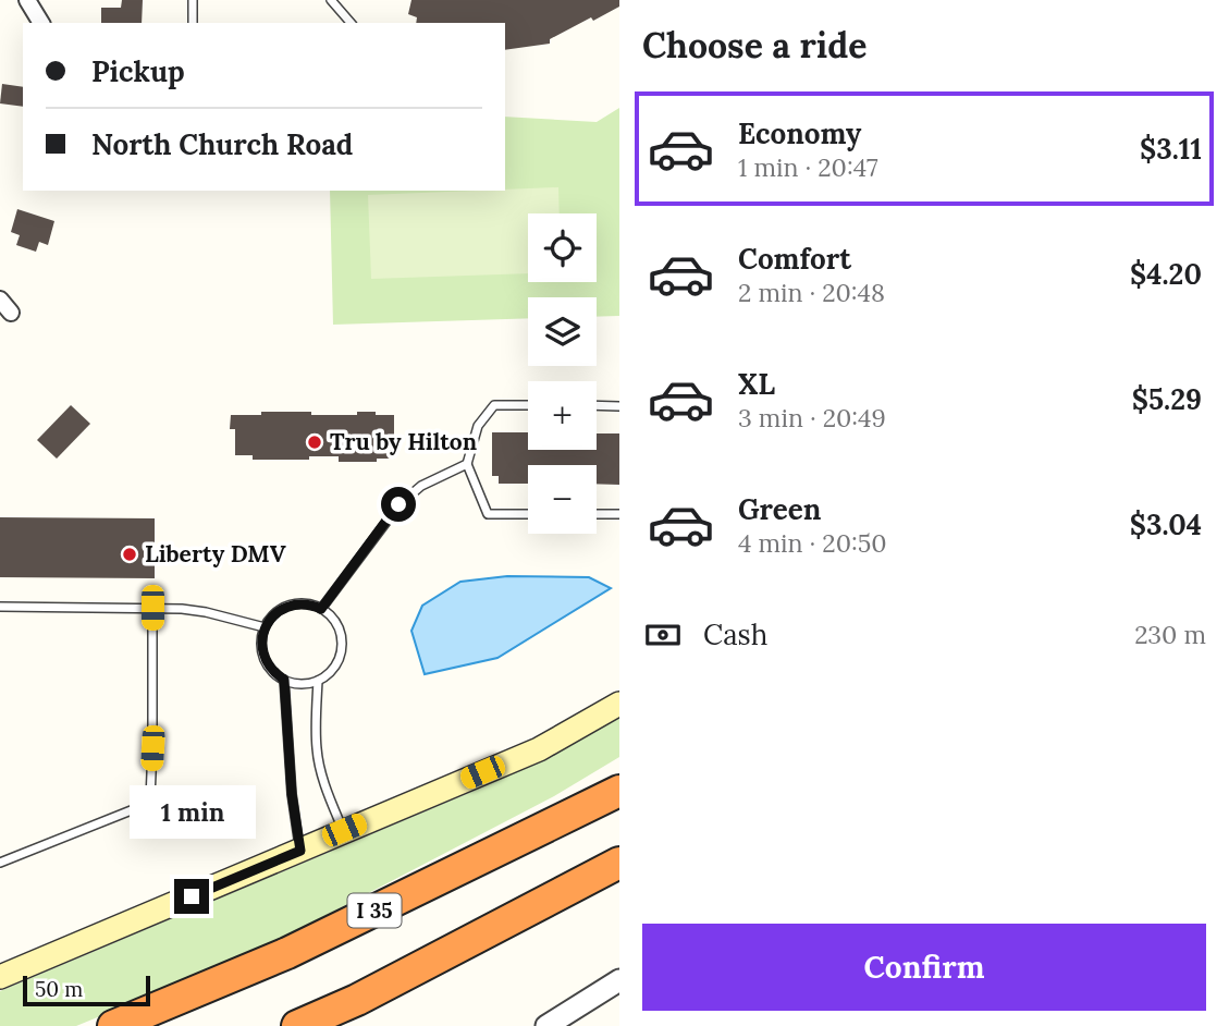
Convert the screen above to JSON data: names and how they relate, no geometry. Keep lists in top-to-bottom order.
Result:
{
  "streets": {
    "highway": ["I 35"]
  },
  "places": ["Tru by Hilton", "Liberty DMV"],
  "scale_bar": "50 m",
  "page": {
    "heading": "Choose a ride",
    "banner": ["Pickup", "North Church Road"],
    "list": [
      {
        "name": "Economy",
        "note": "1 min · 20:47",
        "value": "$3.11"
      },
      {
        "name": "Comfort",
        "note": "2 min · 20:48",
        "value": "$4.20"
      },
      {
        "name": "XL",
        "note": "3 min · 20:49",
        "value": "$5.29"
      },
      {
        "name": "Green",
        "note": "4 min · 20:50",
        "value": "$3.04"
      }
    ],
    "map_buttons": ["+", "−"],
    "pay": ["Cash", "230 m"],
    "bubble": "1 min",
    "buttons": "Confirm",
    "scale": "50 m"
  }
}
